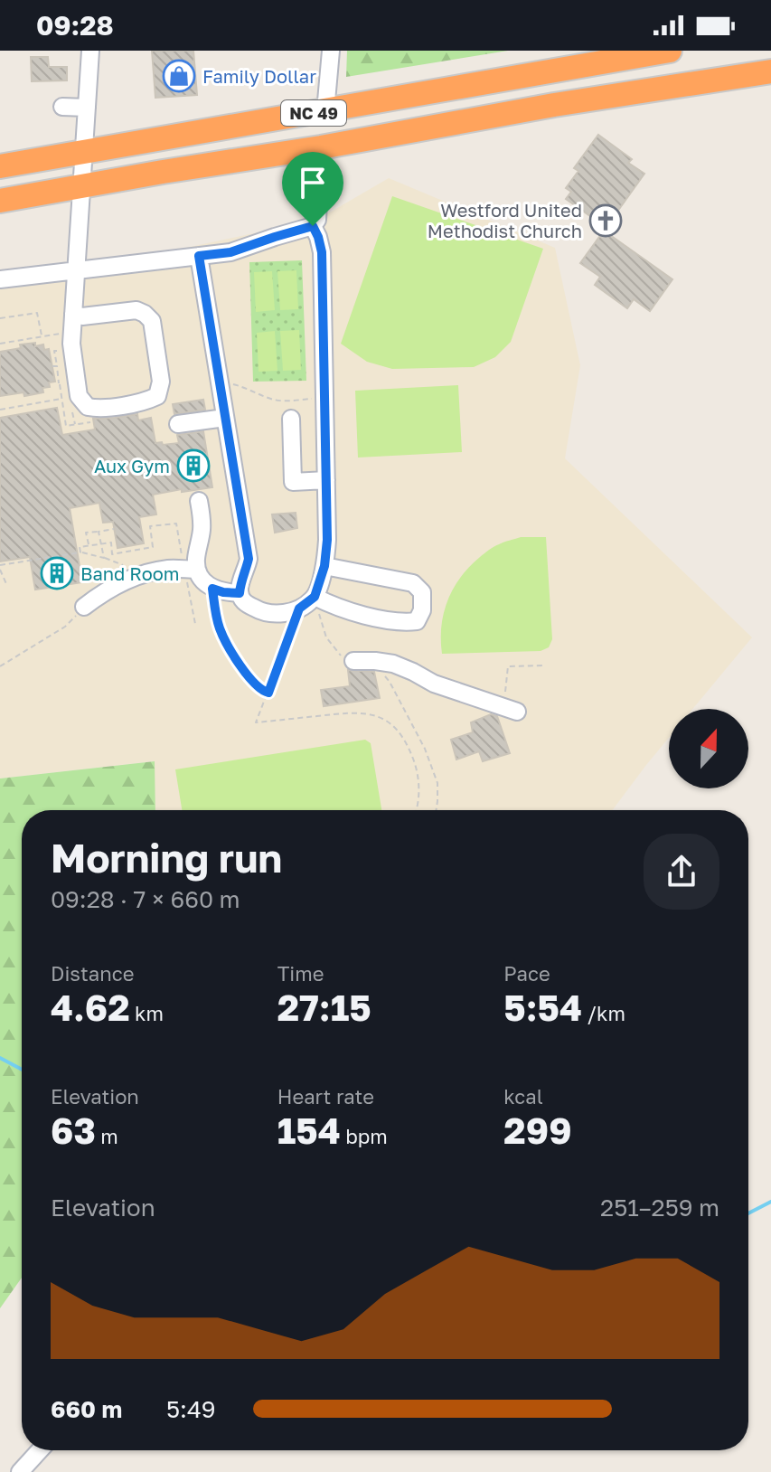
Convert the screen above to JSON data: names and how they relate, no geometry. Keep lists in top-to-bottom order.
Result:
{
  "streets": {
    "highway": ["NC 49"]
  },
  "places": {
    "shop": ["Family Dollar"],
    "church": ["Westford United Methodist Church"],
    "building": ["Aux Gym", "Band Room"]
  },
  "north": "top",
  "page": {
    "status": "09:28",
    "heading": ["Morning run", "09:28 · 7 × 660 m"],
    "stats": [
      ["Distance", "4.62 km"],
      ["Time", "27:15"],
      ["Pace", "5:54 /km"],
      ["Elevation", "63 m"],
      ["Heart rate", "154 bpm"],
      ["kcal", "299"]
    ],
    "chart": ["Elevation", "251–259 m"],
    "list": [
      {
        "name": "660 m",
        "note": "5:49"
      }
    ]
  }
}
